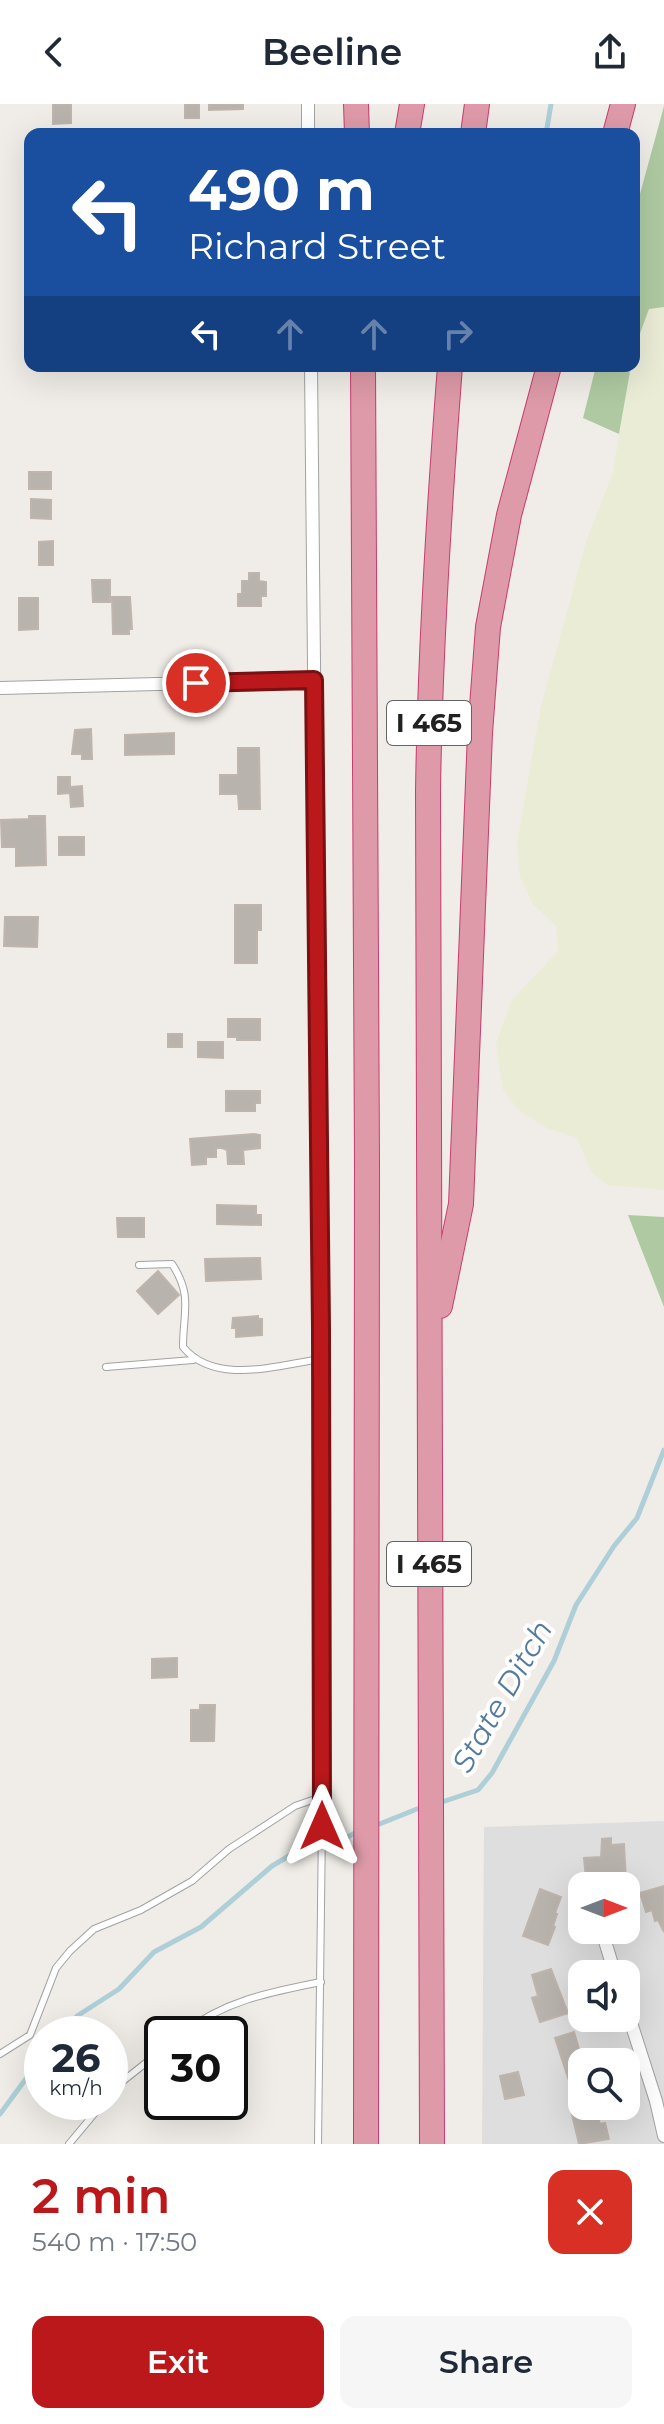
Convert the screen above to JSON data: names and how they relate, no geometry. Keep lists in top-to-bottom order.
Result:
{
  "streets": {
    "highway": ["I 465"]
  },
  "water": ["State Ditch"],
  "north": "right",
  "page": {
    "header": "Beeline",
    "turn": ["490 m", "Richard Street"],
    "speed": "26 km/h",
    "limit": "30",
    "heading": ["2 min", "540 m · 17:50"],
    "buttons": ["Exit", "Share"]
  }
}
